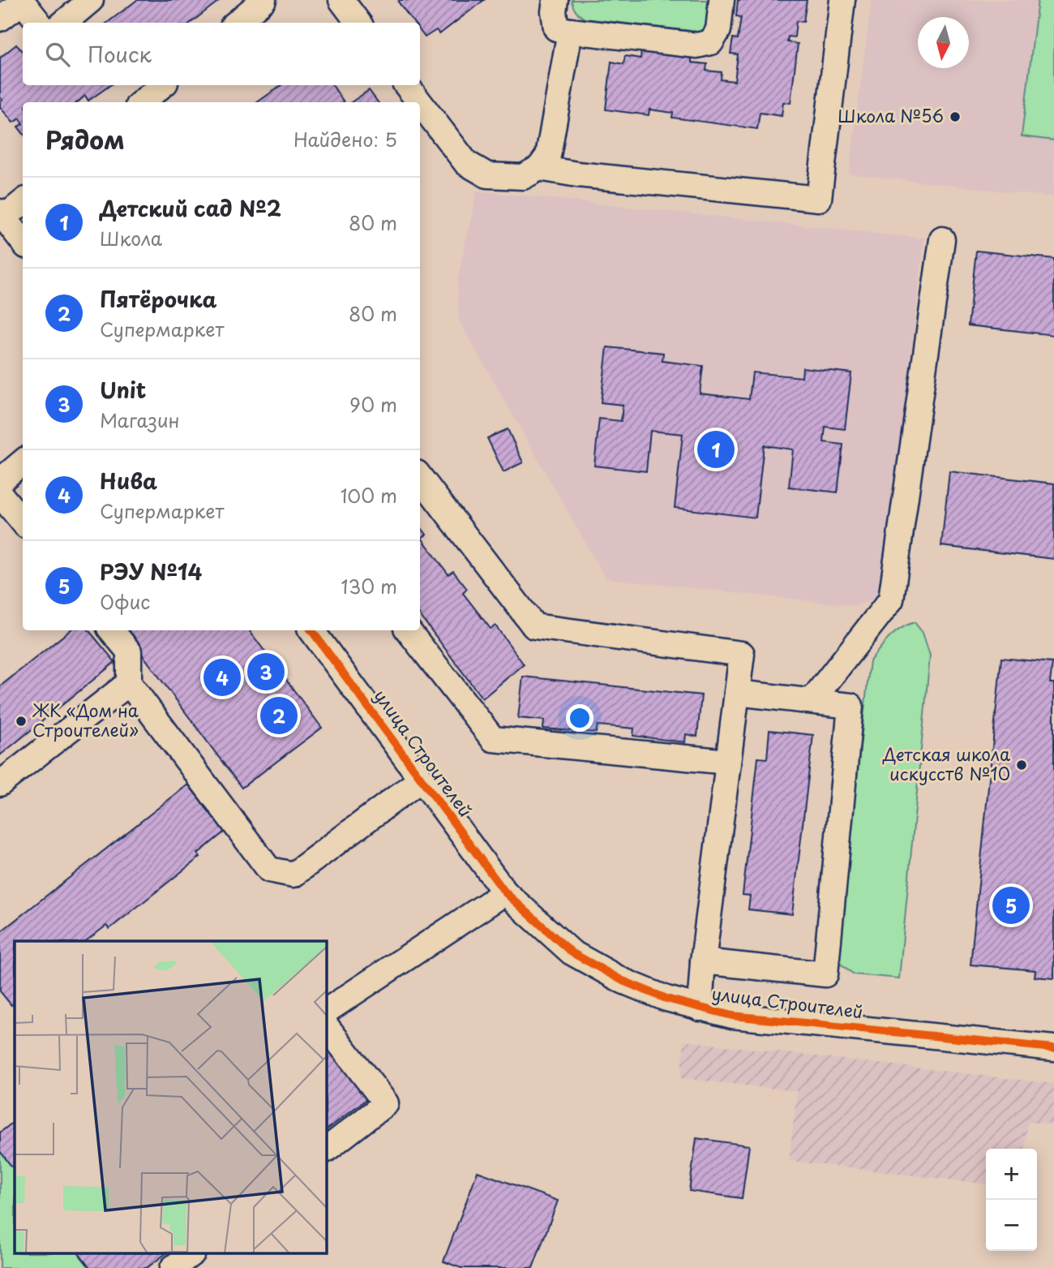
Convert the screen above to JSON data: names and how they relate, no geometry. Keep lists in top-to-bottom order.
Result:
{
  "streets": {
    "street": ["улица Строителей"]
  },
  "places": ["Школа №56", "ЖК «Дом на Строителей»", "Детская школа искусств №10"],
  "north": "bottom",
  "page": {
    "search": "Поиск",
    "heading": ["Рядом", "Найдено: 5"],
    "list": [
      {
        "mark": "1",
        "name": "Детский сад №2",
        "note": "Школа",
        "value": "80 m"
      },
      {
        "mark": "2",
        "name": "Пятёрочка",
        "note": "Супермаркет",
        "value": "80 m"
      },
      {
        "mark": "3",
        "name": "Unit",
        "note": "Магазин",
        "value": "90 m"
      },
      {
        "mark": "4",
        "name": "Нива",
        "note": "Супермаркет",
        "value": "100 m"
      },
      {
        "mark": "5",
        "name": "РЭУ №14",
        "note": "Офис",
        "value": "130 m"
      }
    ],
    "pins": [
      "1",
      "3",
      "4",
      "2",
      "5"
    ],
    "map_buttons": ["+", "−"]
  }
}
